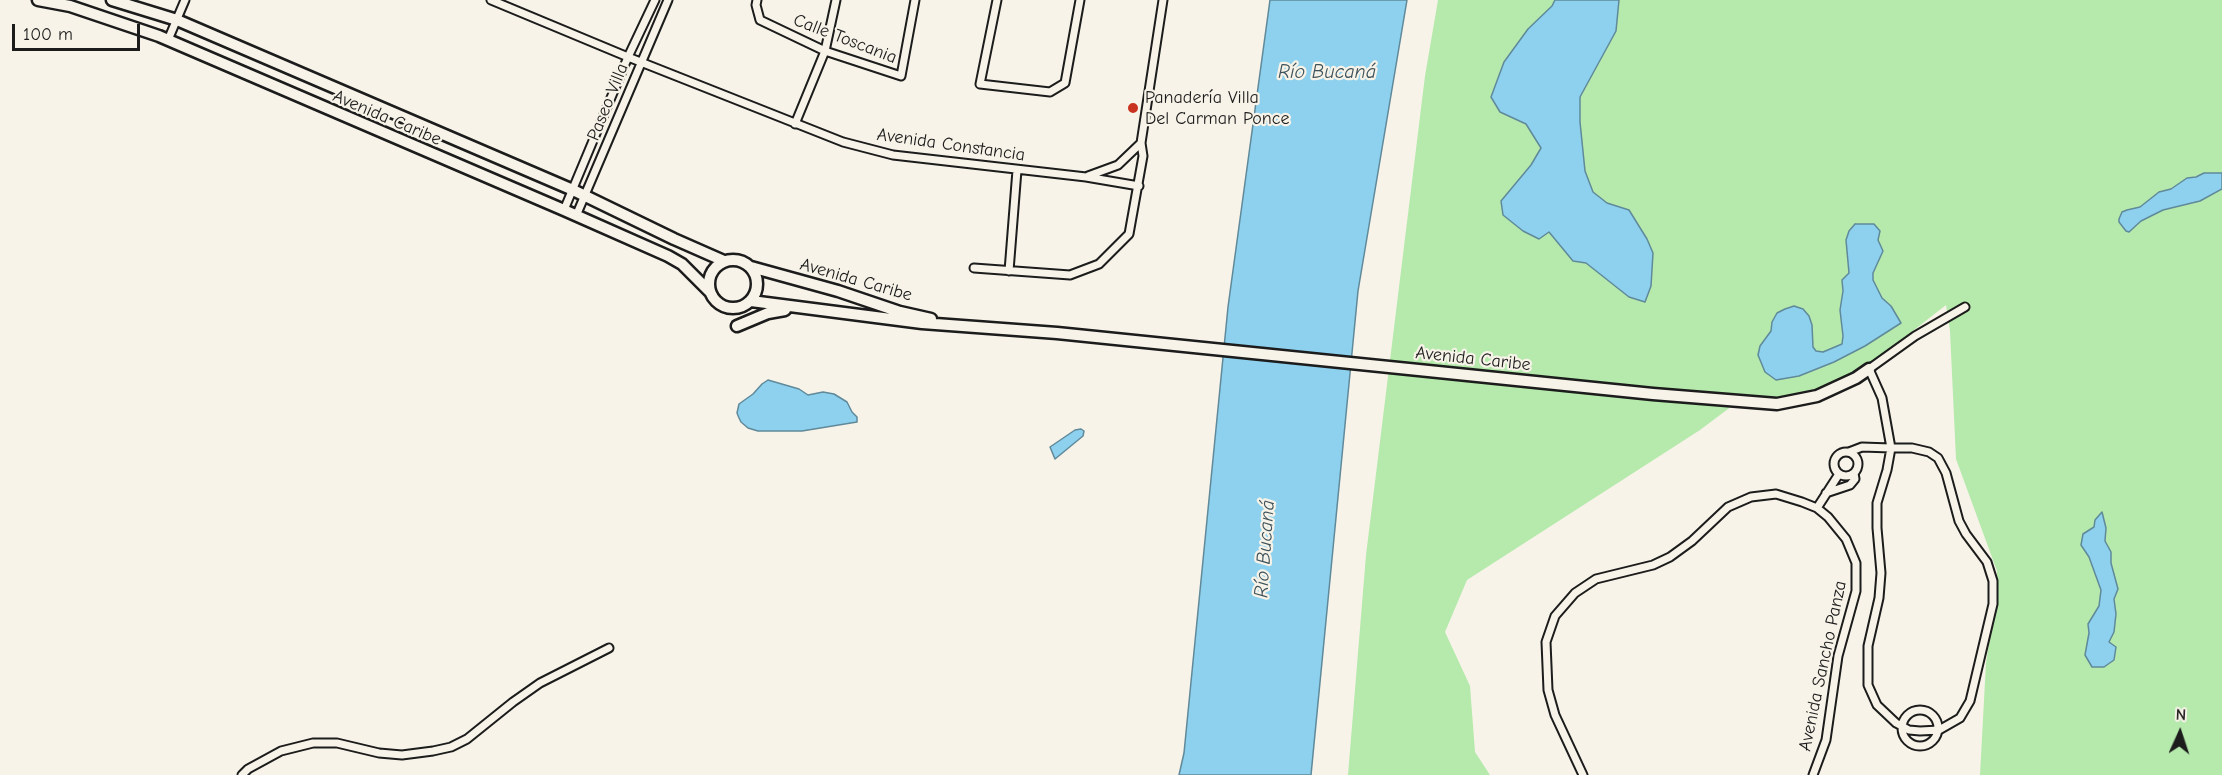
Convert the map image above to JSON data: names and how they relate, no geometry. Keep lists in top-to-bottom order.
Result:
{
  "streets": {
    "street": [
      "Calle Toscania",
      "Paseo Villa",
      "Avenida Caribe",
      "Avenida Constancia",
      "Avenida Sancho Panza"
    ]
  },
  "crossings": [
    ["Paseo Villa", "Avenida Caribe"],
    ["Paseo Villa", "Avenida Constancia"]
  ],
  "water": ["Río Bucaná"],
  "places": ["Panadería Villa Del Carman Ponce"],
  "scale_bar": "100 m",
  "north": "top"
}
